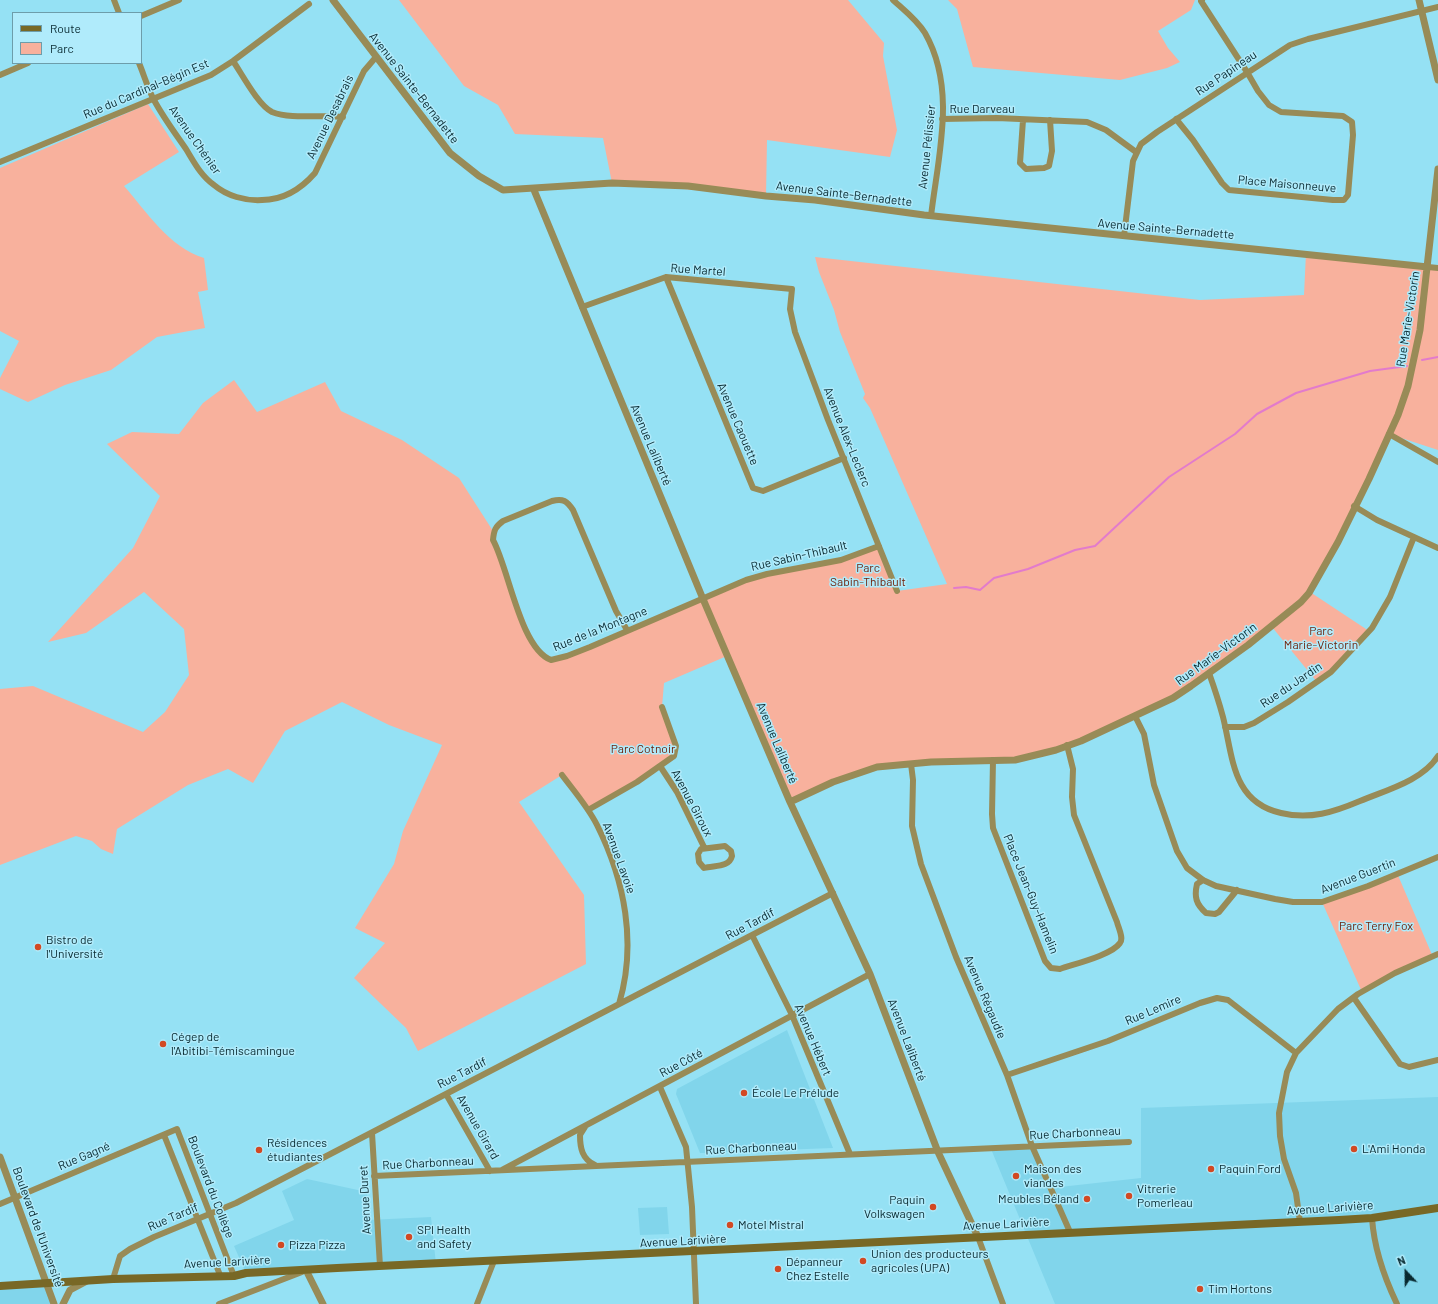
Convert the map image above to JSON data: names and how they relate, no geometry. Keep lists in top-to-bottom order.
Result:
{
  "streets": {
    "main road": ["Avenue Larivière"],
    "street": [
      "Rue Papineau",
      "Avenue Sainte-Bernadette",
      "Rue du Cardinal-Bégin Est",
      "Rue Darveau",
      "Avenue Desabrais",
      "Avenue Chénier",
      "Avenue Pélissier",
      "Place Maisonneuve",
      "Rue Martel",
      "Rue Marie-Victorin",
      "Avenue Caouette",
      "Avenue Alex-Leclerc",
      "Avenue Laliberté",
      "Rue Sabin-Thibault",
      "Rue de la Montagne",
      "Rue du Jardin",
      "Avenue Giroux",
      "Avenue Lavoie",
      "Avenue Guertin",
      "Place Jean-Guy-Hamelin",
      "Rue Tardif",
      "Avenue Régaudie",
      "Rue Lemire",
      "Avenue Hébert",
      "Rue Côté",
      "Avenue Girard",
      "Rue Charbonneau",
      "Rue Gagné",
      "Boulevard du Collège",
      "Avenue Duret",
      "Boulevard de l'Université"
    ]
  },
  "crossings": [
    ["Rue Papineau", "Rue Darveau"],
    ["Rue Papineau", "Place Maisonneuve"],
    ["Avenue Sainte-Bernadette", "Avenue Desabrais"],
    ["Avenue Sainte-Bernadette", "Avenue Pélissier"],
    ["Avenue Sainte-Bernadette", "Rue Marie-Victorin"],
    ["Avenue Sainte-Bernadette", "Avenue Laliberté"],
    ["Rue du Cardinal-Bégin Est", "Avenue Chénier"],
    ["Rue Darveau", "Avenue Pélissier"],
    ["Avenue Desabrais", "Avenue Chénier"],
    ["Rue Martel", "Avenue Caouette"],
    ["Rue Martel", "Avenue Alex-Leclerc"],
    ["Rue Martel", "Avenue Laliberté"],
    ["Rue Marie-Victorin", "Avenue Laliberté"],
    ["Rue Marie-Victorin", "Avenue Guertin"],
    ["Rue Marie-Victorin", "Place Jean-Guy-Hamelin"],
    ["Rue Marie-Victorin", "Avenue Régaudie"],
    ["Avenue Caouette", "Avenue Alex-Leclerc"],
    ["Avenue Alex-Leclerc", "Rue Sabin-Thibault"],
    ["Avenue Laliberté", "Rue Sabin-Thibault"],
    ["Avenue Laliberté", "Rue de la Montagne"],
    ["Avenue Laliberté", "Rue Tardif"],
    ["Avenue Laliberté", "Rue Côté"],
    ["Avenue Laliberté", "Rue Charbonneau"],
    ["Avenue Laliberté", "Avenue Larivière"],
    ["Rue Sabin-Thibault", "Rue de la Montagne"],
    ["Avenue Lavoie", "Rue Tardif"],
    ["Rue Tardif", "Avenue Hébert"],
    ["Rue Tardif", "Avenue Girard"],
    ["Rue Tardif", "Boulevard du Collège"],
    ["Rue Tardif", "Avenue Duret"],
    ["Rue Tardif", "Avenue Larivière"],
    ["Avenue Régaudie", "Rue Lemire"],
    ["Avenue Régaudie", "Rue Charbonneau"],
    ["Avenue Régaudie", "Avenue Larivière"],
    ["Avenue Hébert", "Rue Côté"],
    ["Avenue Hébert", "Rue Charbonneau"],
    ["Rue Côté", "Rue Charbonneau"],
    ["Avenue Girard", "Rue Charbonneau"],
    ["Rue Charbonneau", "Avenue Duret"],
    ["Rue Gagné", "Boulevard du Collège"],
    ["Rue Gagné", "Boulevard de l'Université"],
    ["Boulevard du Collège", "Avenue Larivière"],
    ["Avenue Duret", "Avenue Larivière"],
    ["Avenue Larivière", "Boulevard de l'Université"]
  ],
  "parks": [
    "Parc Sabin-Thibault",
    "Parc Marie-Victorin",
    "Parc Cotnoir",
    "Parc Terry Fox"
  ],
  "places": [
    "Bistro de l'Université",
    "Cégep de l'Abitibi-Témiscamingue",
    "École Le Prélude",
    "L'Ami Honda",
    "Résidences étudiantes",
    "Paquin Ford",
    "Maison des viandes",
    "Vitrerie Pomerleau",
    "Meubles Béland",
    "Paquin Volkswagen",
    "Motel Mistral",
    "SPI Health and Safety",
    "Pizza Pizza",
    "Union des producteurs agricoles (UPA)",
    "Dépanneur Chez Estelle",
    "Tim Hortons"
  ],
  "legend": ["Route", "Parc"],
  "north": "top"
}
